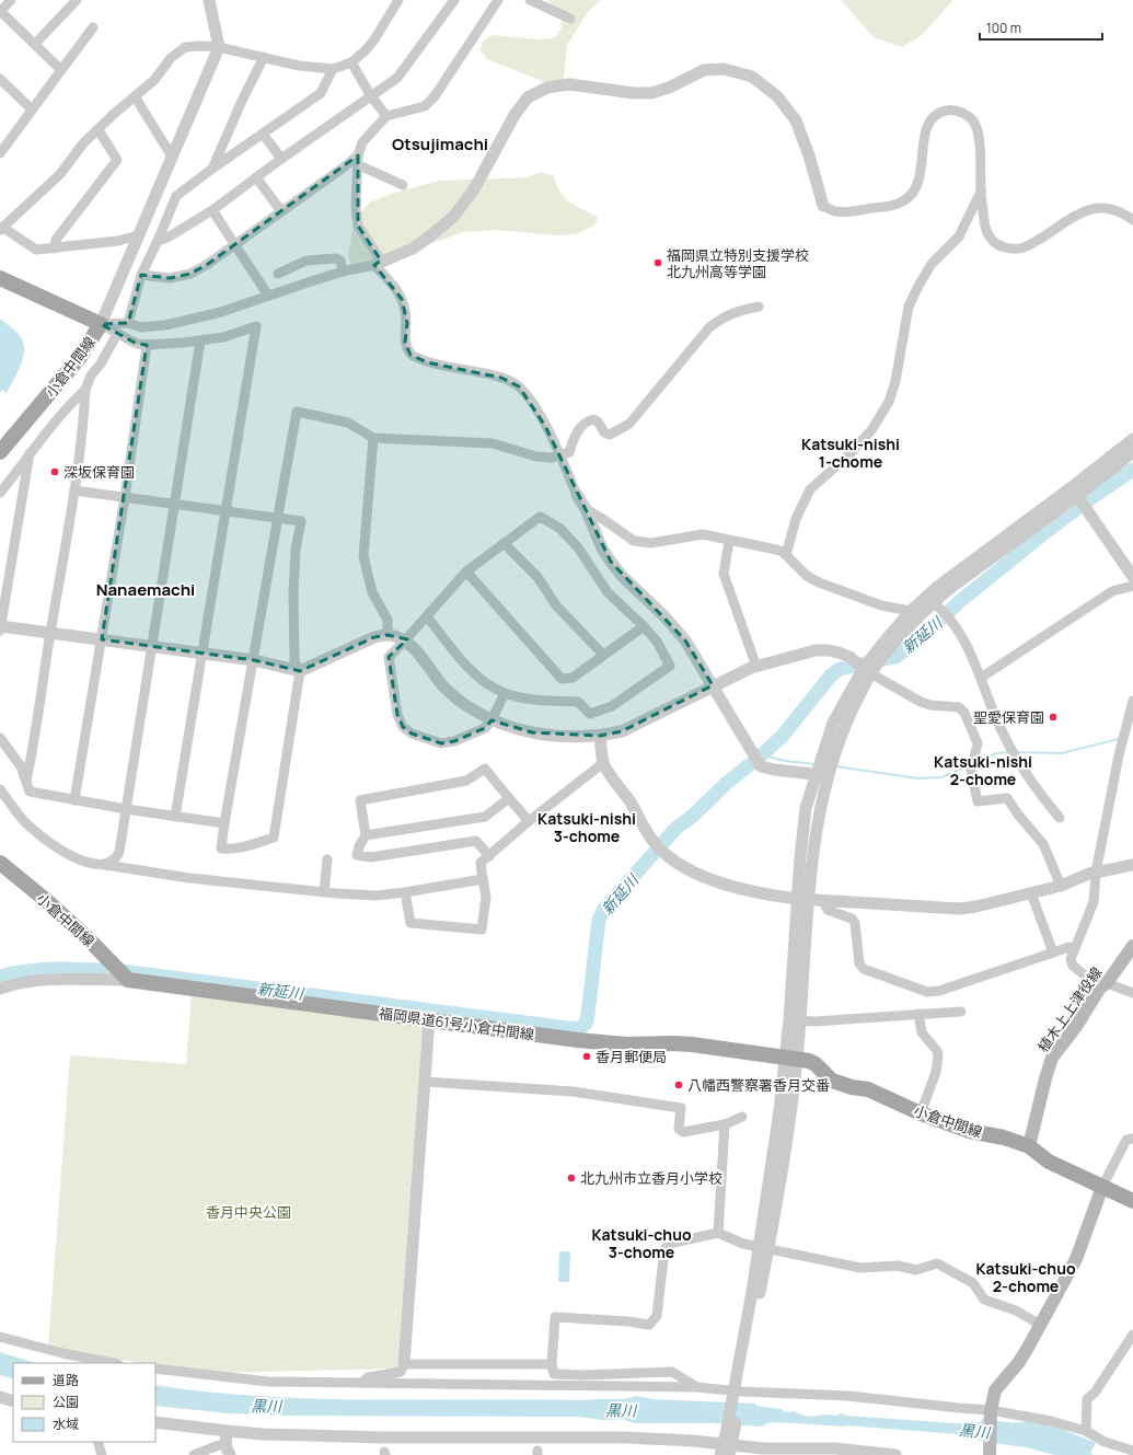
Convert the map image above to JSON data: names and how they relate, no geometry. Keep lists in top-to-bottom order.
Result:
{
  "streets": {
    "main road": ["小倉中間線", "植木上上津役線", "福岡県道61号小倉中間線"]
  },
  "crossings": [
    ["小倉中間線", "植木上上津役線"],
    ["小倉中間線", "福岡県道61号小倉中間線"]
  ],
  "districts": [
    "Otsujimachi",
    "Katsuki-nishi 1-chome",
    "Nanaemachi",
    "Katsuki-nishi 2-chome",
    "Katsuki-nishi 3-chome",
    "Katsuki-chuo 3-chome",
    "Katsuki-chuo 2-chome"
  ],
  "water": ["新延川", "黒川"],
  "parks": ["香月中央公園"],
  "places": [
    "福岡県立特別支援学校 北九州高等学園",
    "深坂保育園",
    "聖愛保育園",
    "香月郵便局",
    "八幡西警察署香月交番",
    "北九州市立香月小学校"
  ],
  "legend": ["道路", "公園", "水域"],
  "scale_bar": "100 m"
}
